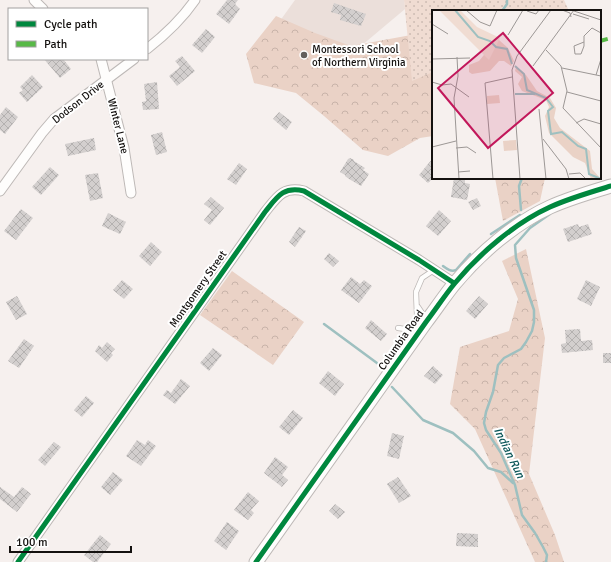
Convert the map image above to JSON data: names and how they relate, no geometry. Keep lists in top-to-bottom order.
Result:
{
  "streets": {
    "street": [
      "Dodson Drive",
      "Winter Lane",
      "Montgomery Street",
      "Columbia Road"
    ]
  },
  "crossings": [
    ["Dodson Drive", "Winter Lane"],
    ["Montgomery Street", "Columbia Road"]
  ],
  "water": ["Indian Run"],
  "places": ["Montessori School of Northern Virginia"],
  "legend": ["Cycle path", "Path"],
  "scale_bar": "100 m"
}
